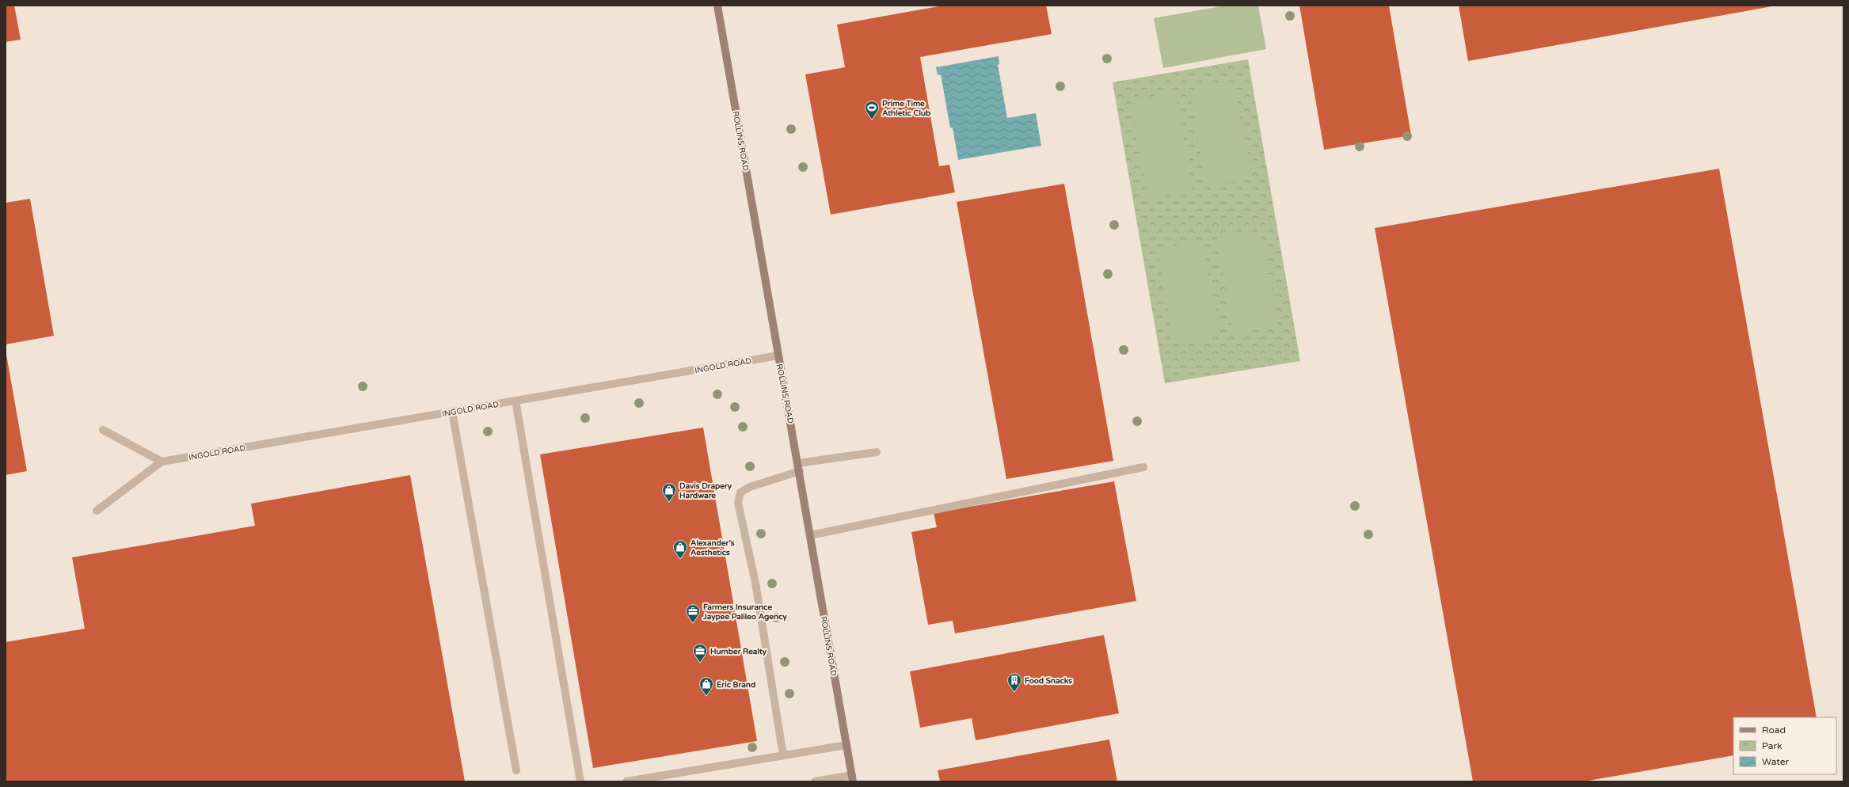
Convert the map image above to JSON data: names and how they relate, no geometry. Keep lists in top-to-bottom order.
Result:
{
  "streets": {
    "main road": ["ROLLINS ROAD"],
    "street": ["INGOLD ROAD"]
  },
  "crossings": [
    ["ROLLINS ROAD", "INGOLD ROAD"]
  ],
  "places": {
    "sports": ["Prime Time Athletic Club"],
    "shop": ["Davis Drapery Hardware", "Alexander’s Aesthetics", "Eric Brand"],
    "office": ["Farmers Insurance Jaypee Palileo Agency", "Humber Realty"],
    "building": ["Food Snacks"]
  },
  "legend": ["Road", "Park", "Water"]
}
